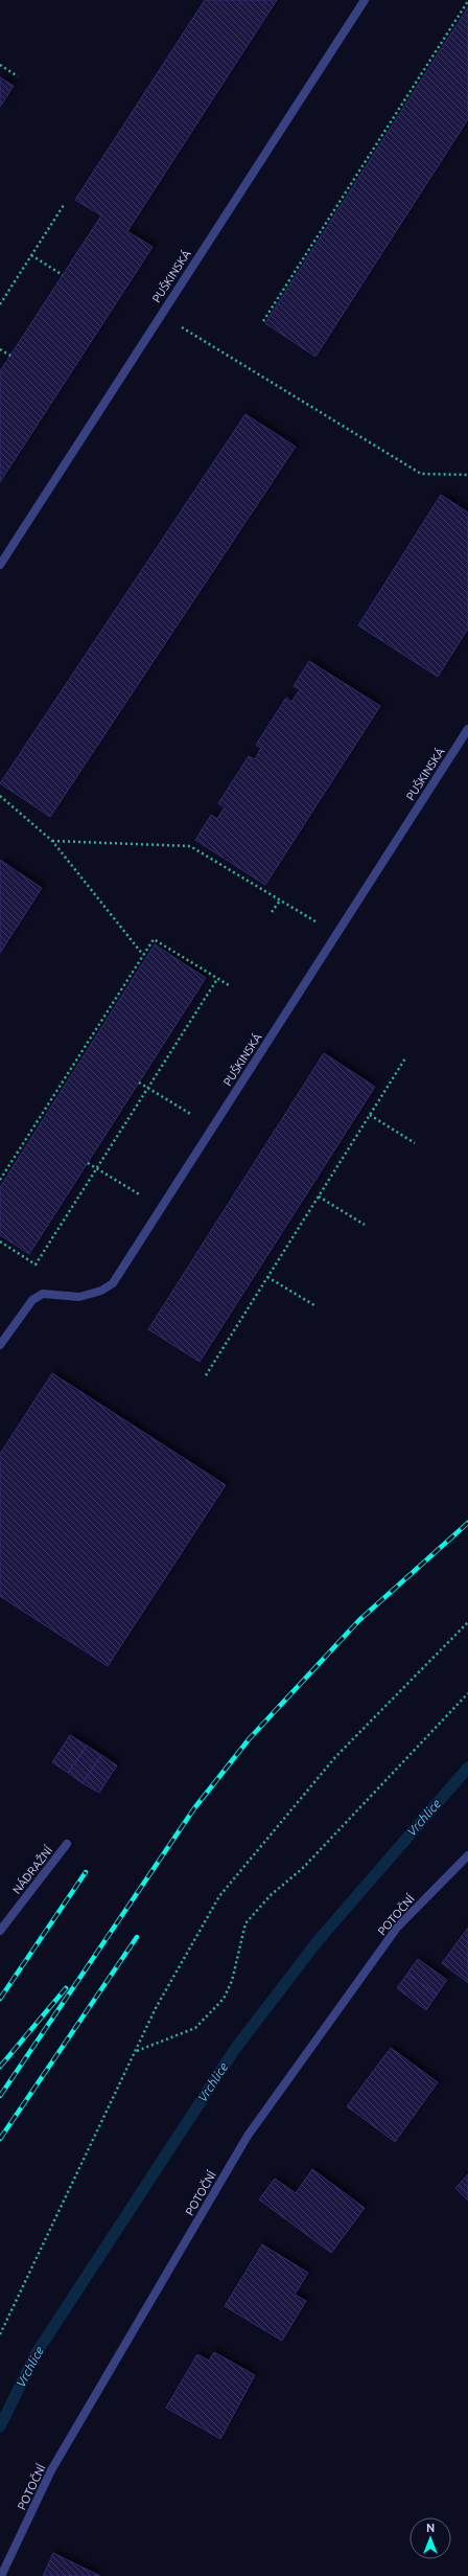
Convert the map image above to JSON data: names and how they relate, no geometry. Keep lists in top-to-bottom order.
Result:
{
  "streets": {
    "street": ["PUŠKINSKÁ", "NÁDRAŽNÍ", "POTOČNÍ"]
  },
  "water": ["Vrchlice"],
  "north": "top"
}
